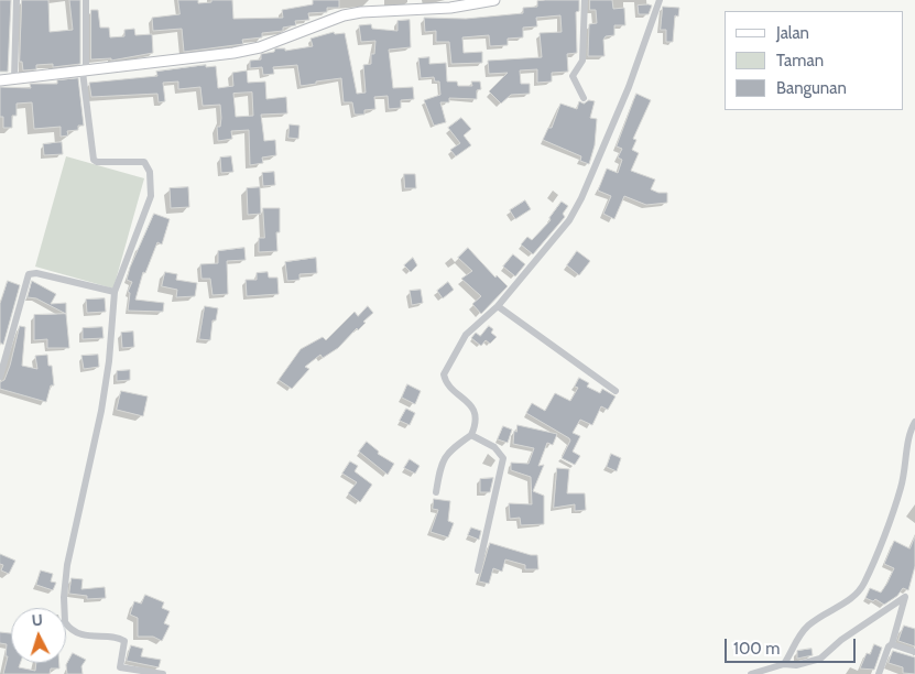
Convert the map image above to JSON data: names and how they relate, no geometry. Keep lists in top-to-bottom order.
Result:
{
  "legend": ["Jalan", "Taman", "Bangunan"],
  "scale_bar": "100 m",
  "north": "top"
}
